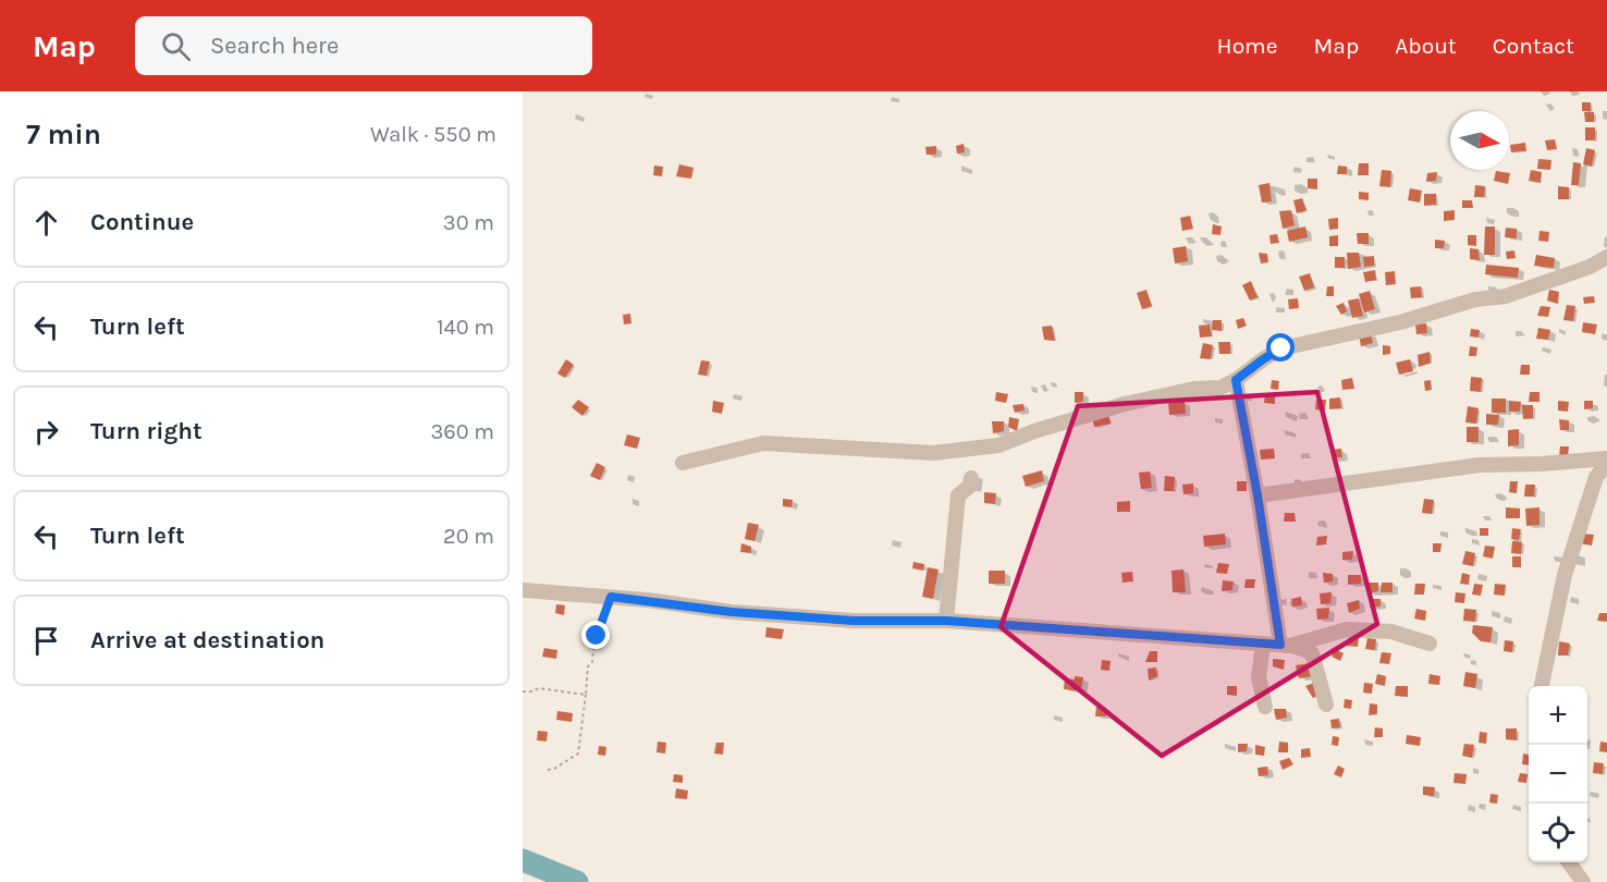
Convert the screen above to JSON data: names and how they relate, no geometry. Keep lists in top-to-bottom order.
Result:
{
  "north": "right",
  "page": {
    "header": "Map",
    "search": "Search here",
    "nav": [
      "Home",
      "Map",
      "About",
      "Contact"
    ],
    "heading": ["7 min", "Walk · 550 m"],
    "list": [
      ["Continue", "30 m"],
      ["Turn left", "140 m"],
      ["Turn right", "360 m"],
      ["Turn left", "20 m"],
      "Arrive at destination"
    ],
    "map_buttons": ["+", "−"]
  }
}
